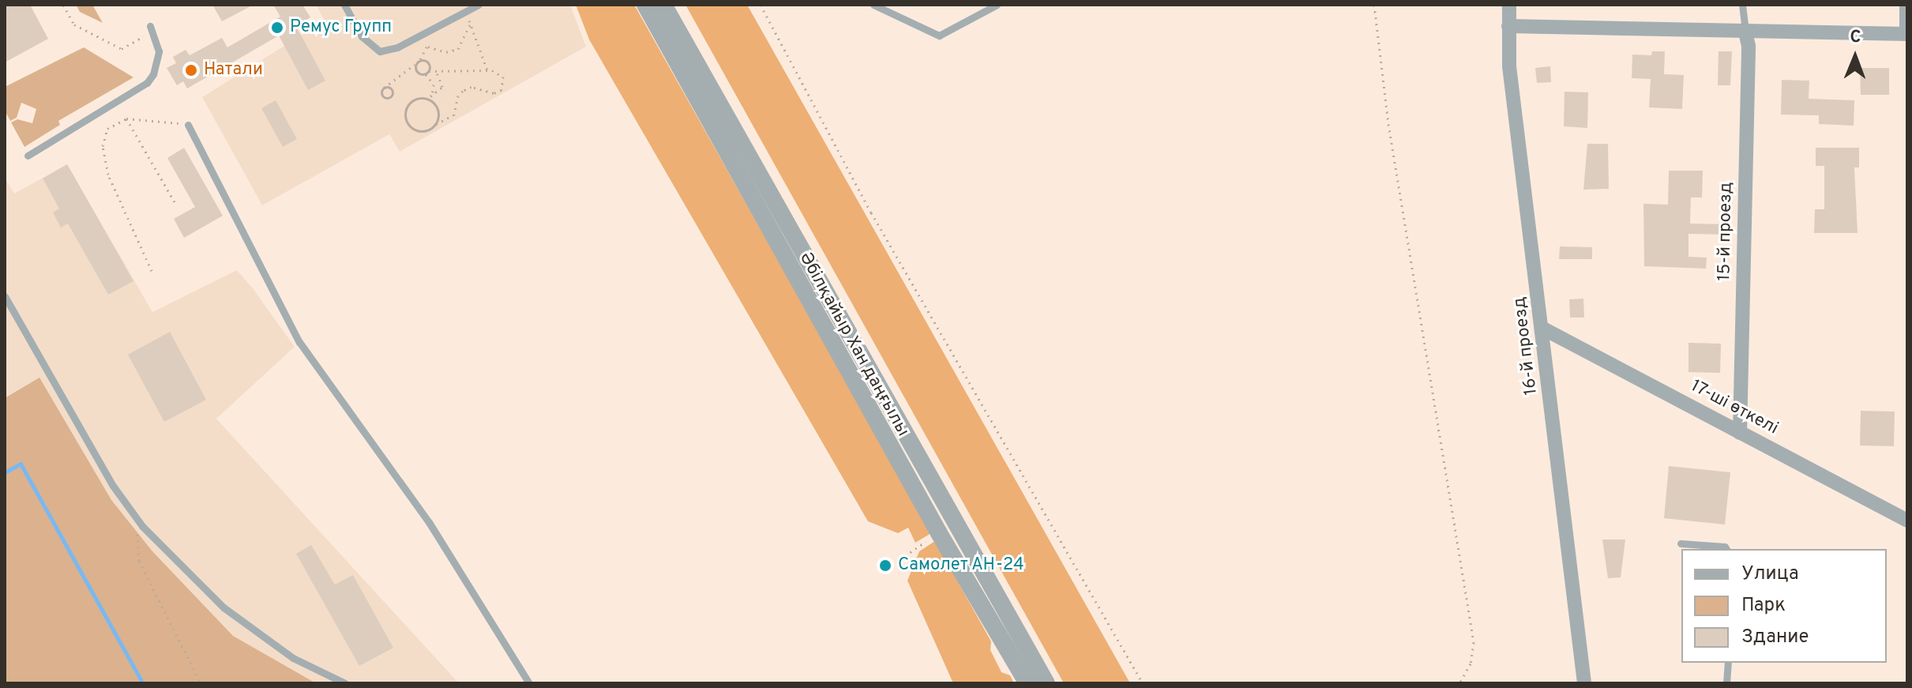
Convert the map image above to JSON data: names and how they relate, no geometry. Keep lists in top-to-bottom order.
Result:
{
  "streets": {
    "street": [
      "15-й проезд",
      "Әбілқайыр Хан даңғылы",
      "16-й проезд",
      "17-ші өткелі"
    ]
  },
  "crossings": [
    ["15-й проезд", "17-ші өткелі"],
    ["16-й проезд", "17-ші өткелі"]
  ],
  "places": ["Ремус Групп", "Натали", "Самолет АН-24"],
  "legend": ["Улица", "Парк", "Здание"],
  "north": "top"
}
